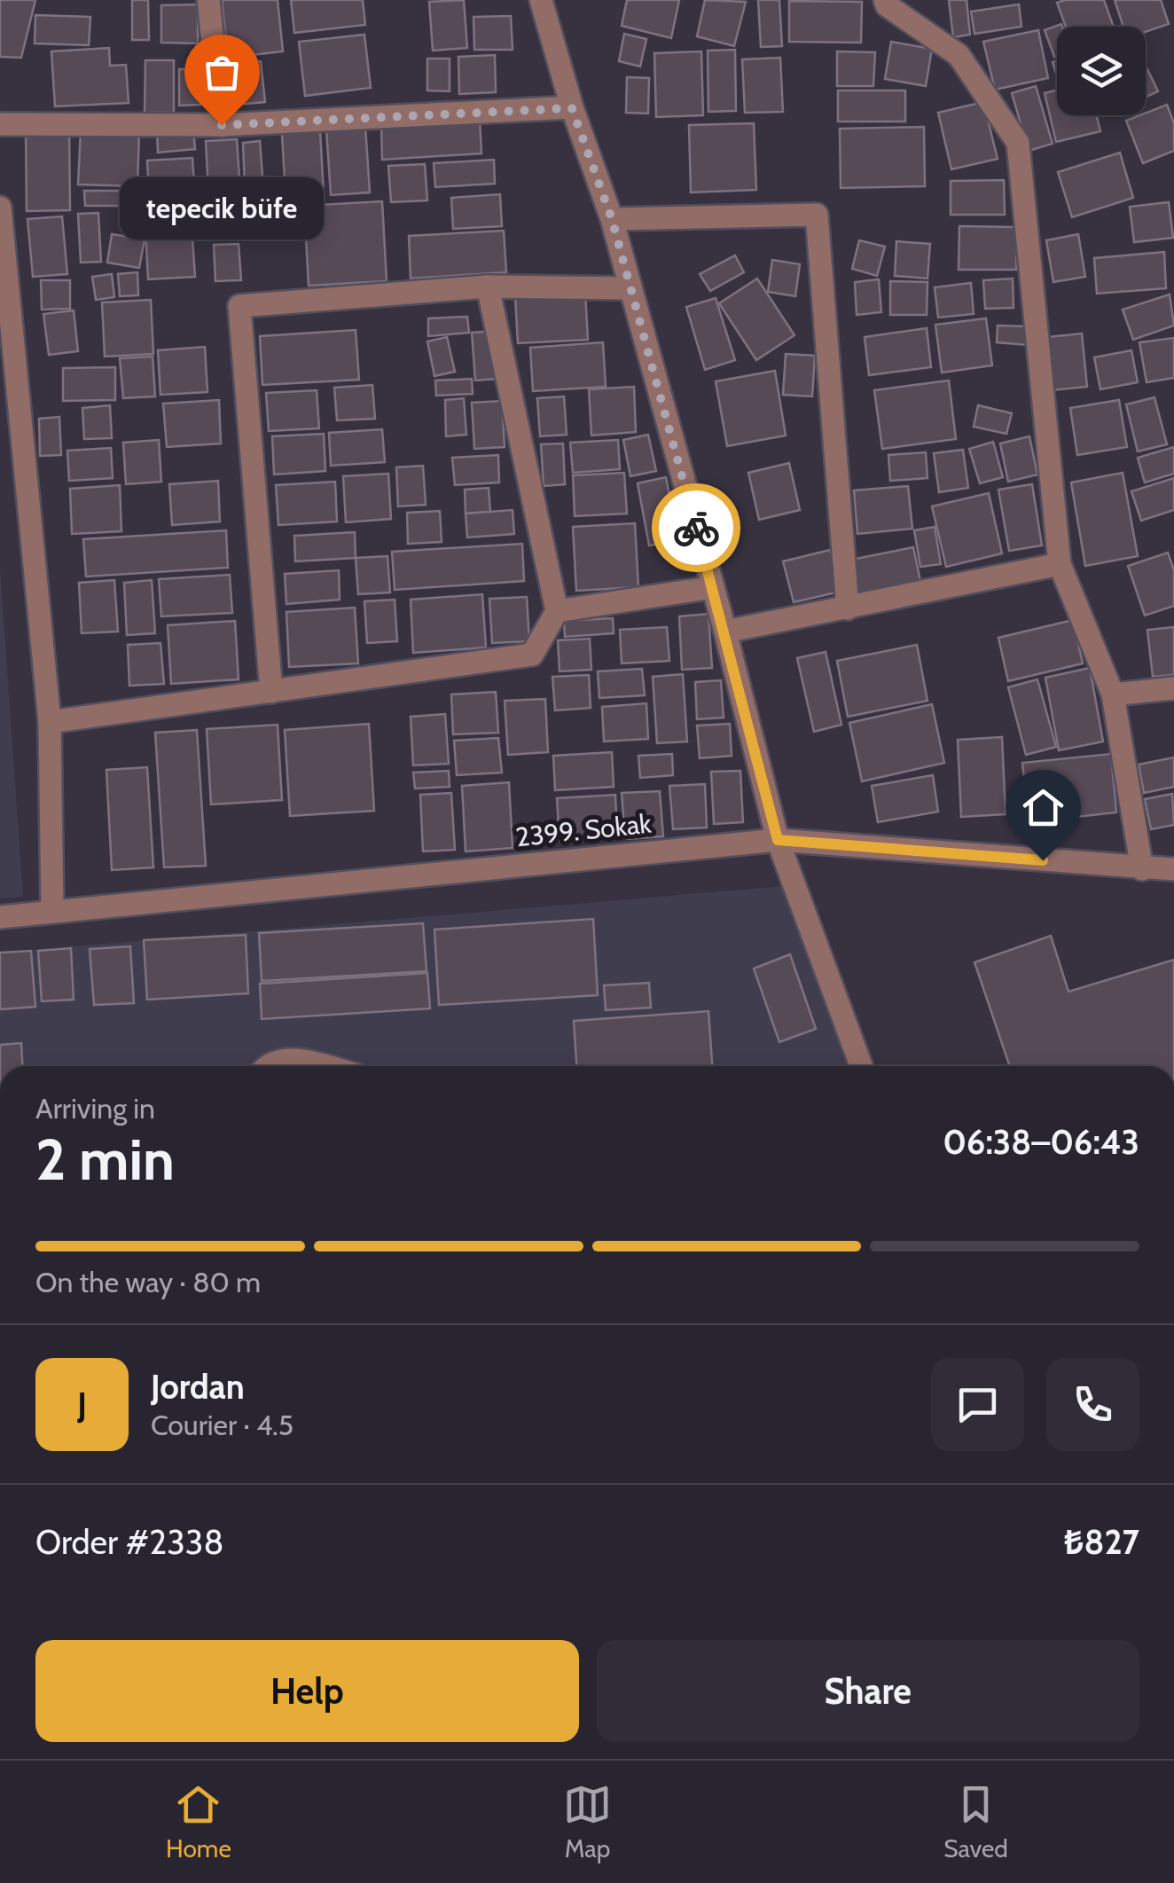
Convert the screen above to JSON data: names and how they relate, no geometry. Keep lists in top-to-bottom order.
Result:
{
  "streets": {
    "street": ["2399. Sokak"]
  },
  "places": ["tepecik büfe"],
  "page": {
    "bubble": "tepecik büfe",
    "heading": ["2 min", "Arriving in", "06:38–06:43"],
    "panel": [
      "Jordan",
      "Courier · 4.5",
      "Order #2338",
      "₺827"
    ],
    "bar": "On the way · 80 m",
    "round": "J",
    "buttons": ["Help", "Share"],
    "tabs": ["Home", "Map", "Saved"]
  }
}
